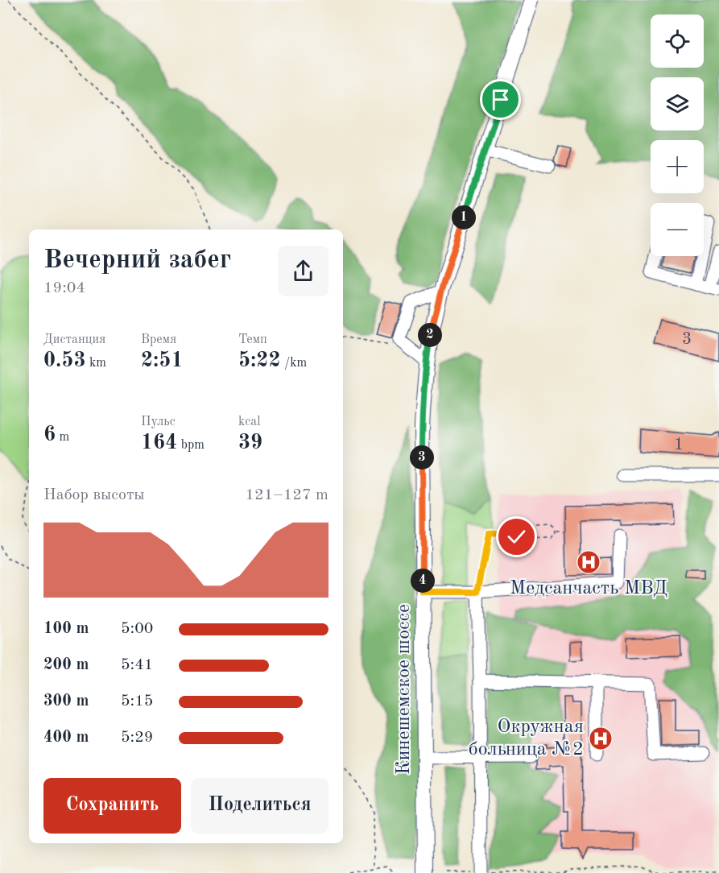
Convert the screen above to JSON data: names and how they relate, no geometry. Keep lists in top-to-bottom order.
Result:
{
  "streets": {
    "main road": ["Кинешемское шоссе"]
  },
  "places": {
    "hospital": ["Медсанчасть МВД", "Окружная больница №2"]
  },
  "house_numbers": ["3", "1"],
  "page": {
    "map_buttons": ["+", "−"],
    "pins": [
      "1",
      "2",
      "3",
      "4"
    ],
    "heading": ["Вечерний забег", "19:04"],
    "stats": [
      ["Дистанция", "0.53 km"],
      ["Время", "2:51"],
      ["Темп", "5:22 /km"],
      ["6 m"],
      ["Пульс", "164 bpm"],
      ["kcal", "39"]
    ],
    "chart": ["Набор высоты", "121–127 m"],
    "list": [
      {
        "name": "100 m",
        "note": "5:00"
      },
      {
        "name": "200 m",
        "note": "5:41"
      },
      {
        "name": "300 m",
        "note": "5:15"
      },
      {
        "name": "400 m",
        "note": "5:29"
      }
    ],
    "buttons": ["Сохранить", "Поделиться"]
  }
}
